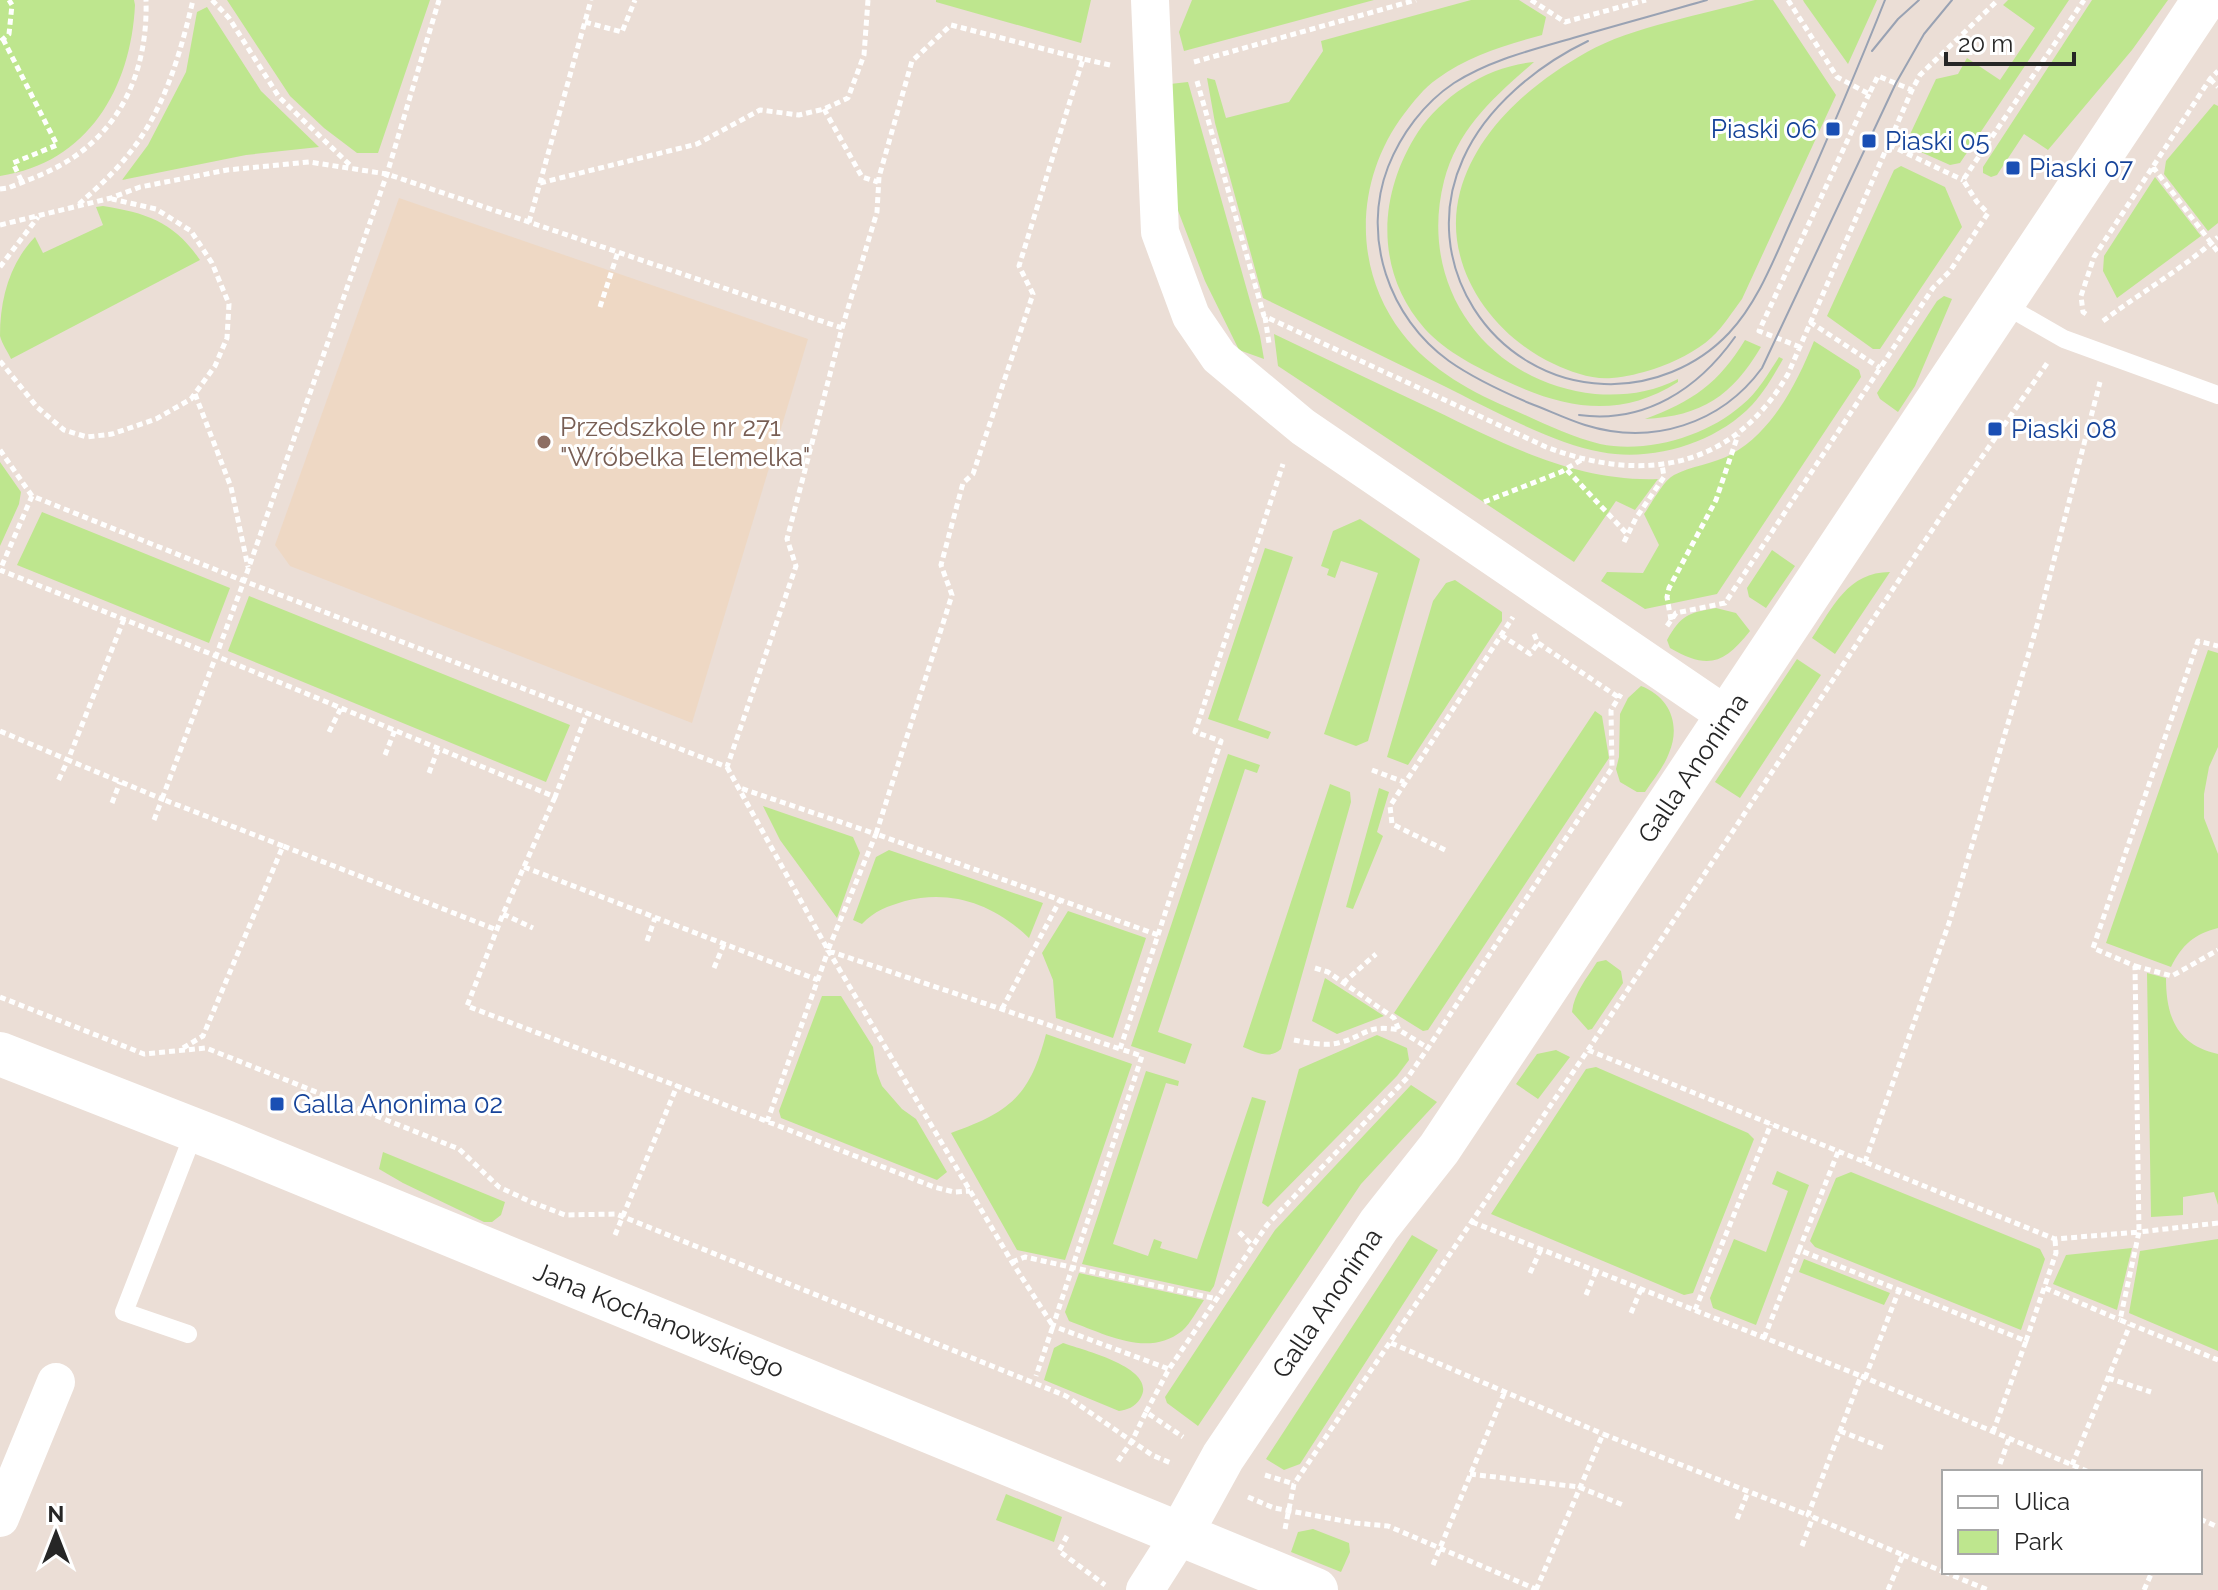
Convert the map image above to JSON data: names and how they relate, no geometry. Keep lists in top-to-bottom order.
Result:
{
  "streets": {
    "street": ["Galla Anonima", "Jana Kochanowskiego"]
  },
  "crossings": [
    ["Galla Anonima", "Jana Kochanowskiego"]
  ],
  "places": {
    "transit": [
      "Piaski 06",
      "Piaski 05",
      "Piaski 07",
      "Piaski 08",
      "Galla Anonima 02"
    ],
    "other": ["Przedszkole nr 271 \"Wróbelka Elemelka\""]
  },
  "legend": ["Ulica", "Park"],
  "scale_bar": "20 m",
  "north": "top"
}
